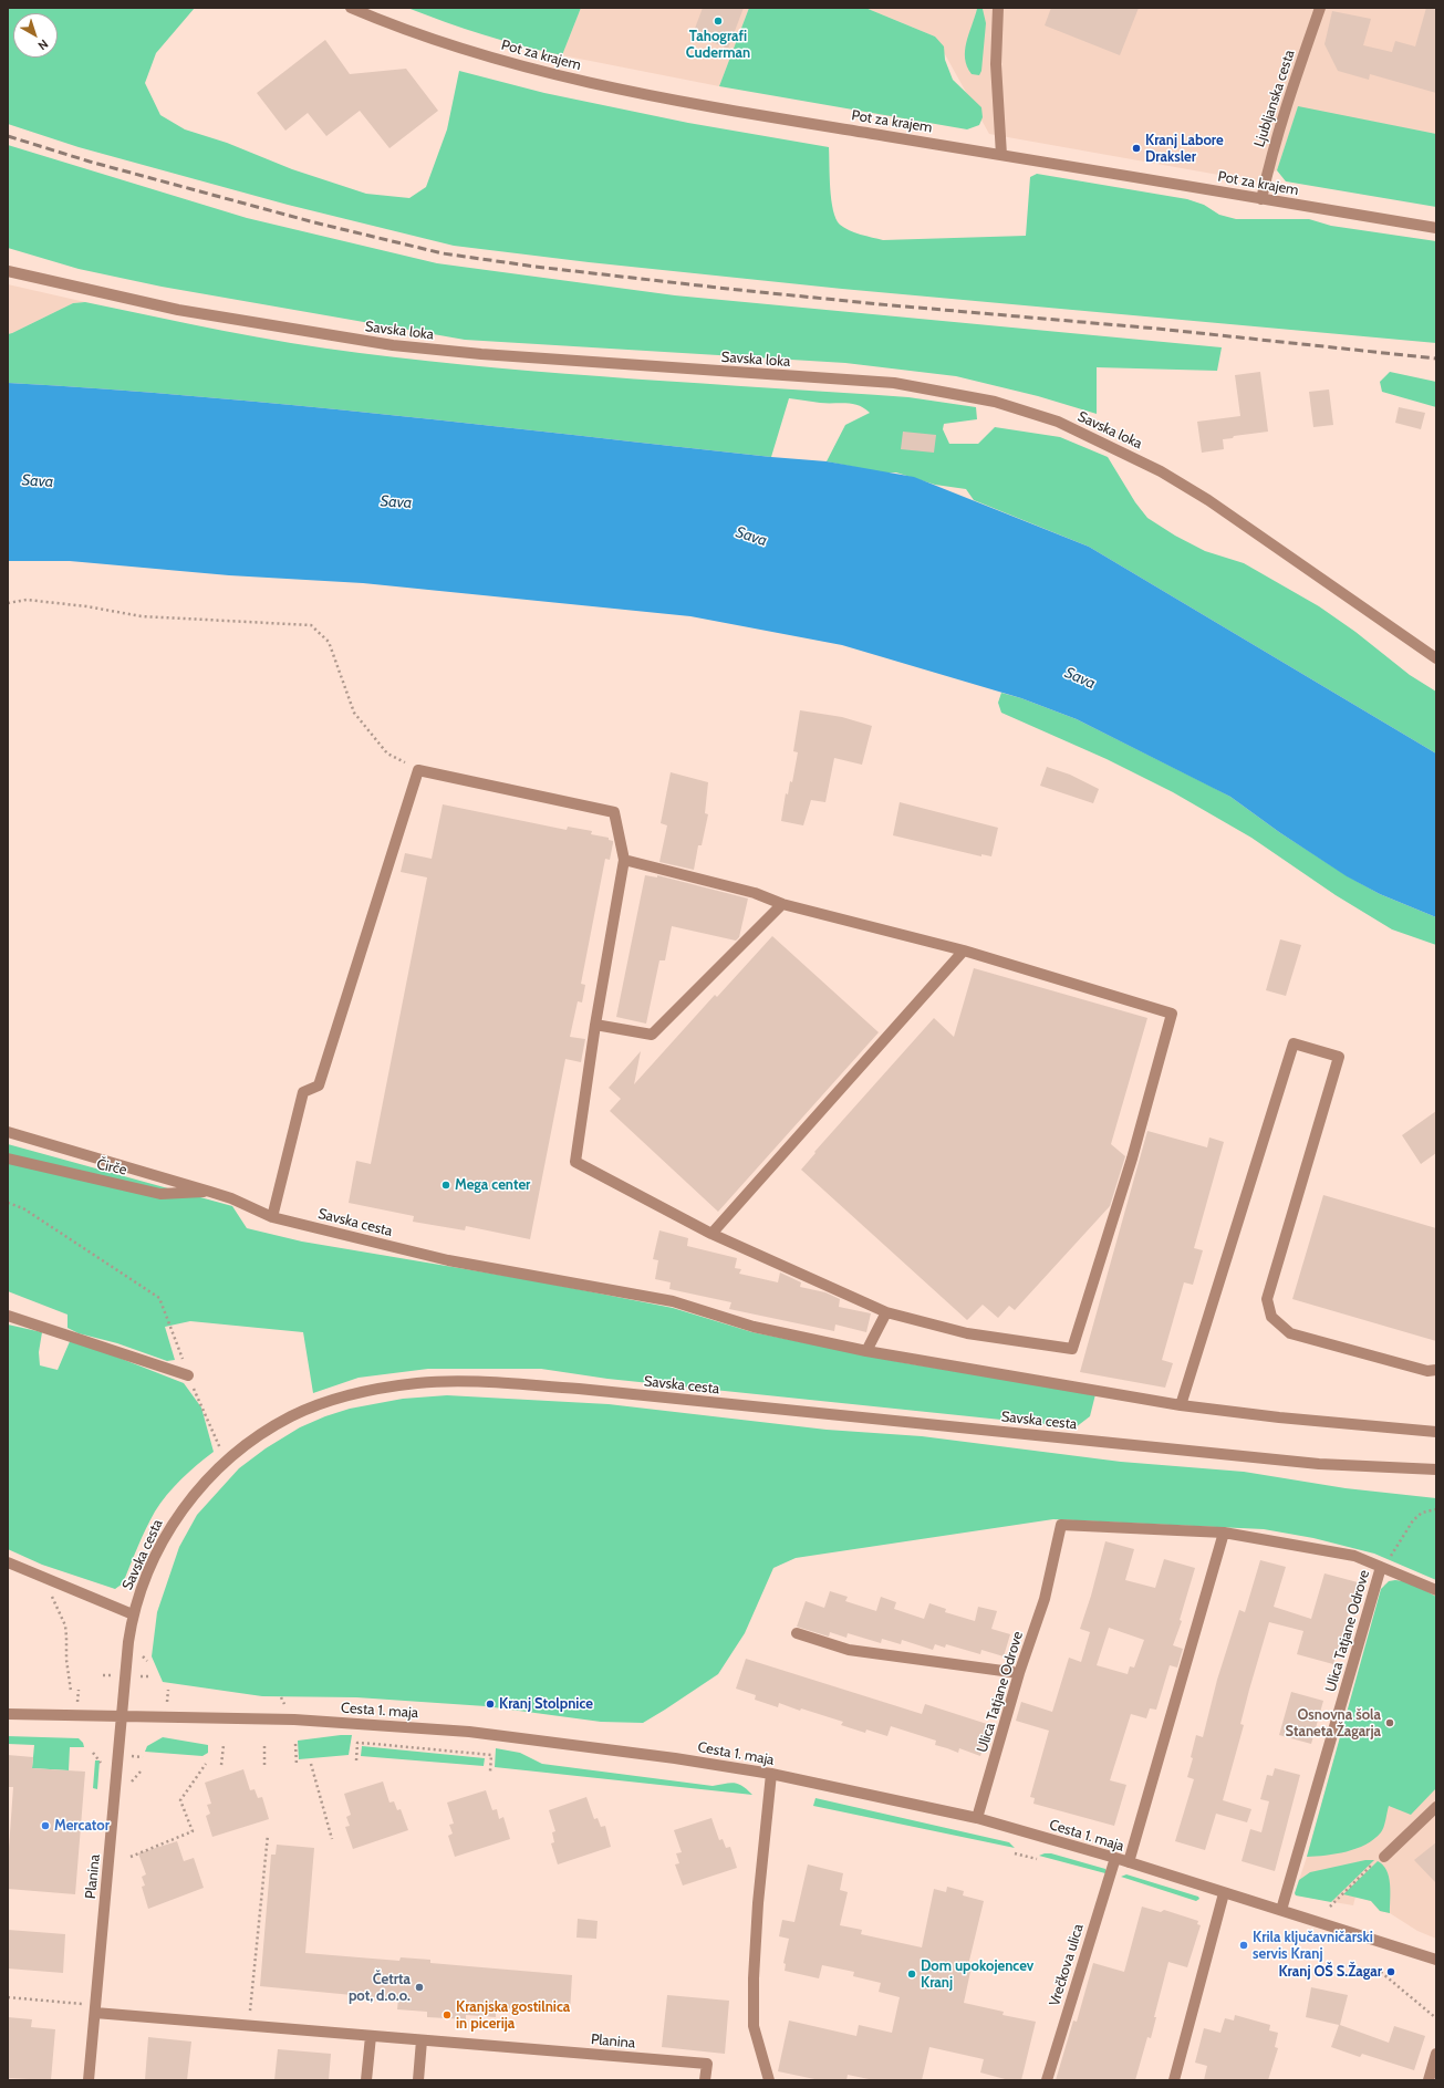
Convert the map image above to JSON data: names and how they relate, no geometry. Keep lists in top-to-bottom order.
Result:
{
  "streets": {
    "street": [
      "Pot za krajem",
      "Ljubljanska cesta",
      "Savska loka",
      "Čirče",
      "Savska cesta",
      "Ulica Tatjane Odrove",
      "Cesta 1. maja",
      "Planina",
      "Vrečkova ulica"
    ]
  },
  "crossings": [
    ["Pot za krajem", "Ljubljanska cesta"],
    ["Čirče", "Savska cesta"],
    ["Savska cesta", "Cesta 1. maja"],
    ["Savska cesta", "Planina"],
    ["Ulica Tatjane Odrove", "Cesta 1. maja"],
    ["Cesta 1. maja", "Planina"],
    ["Cesta 1. maja", "Vrečkova ulica"]
  ],
  "water": ["Sava"],
  "places": [
    "Tahografi Cuderman",
    "Kranj Labore Draksler",
    "Mega center",
    "Kranj Stolpnice",
    "Osnovna šola Staneta Žagarja",
    "Mercator",
    "Krila ključavničarski servis Kranj",
    "Kranj OŠ S.Žagar",
    "Dom upokojencev Kranj",
    "Četrta pot, d.o.o.",
    "Kranjska gostilnica in picerija"
  ],
  "north": "bottom right"
}
